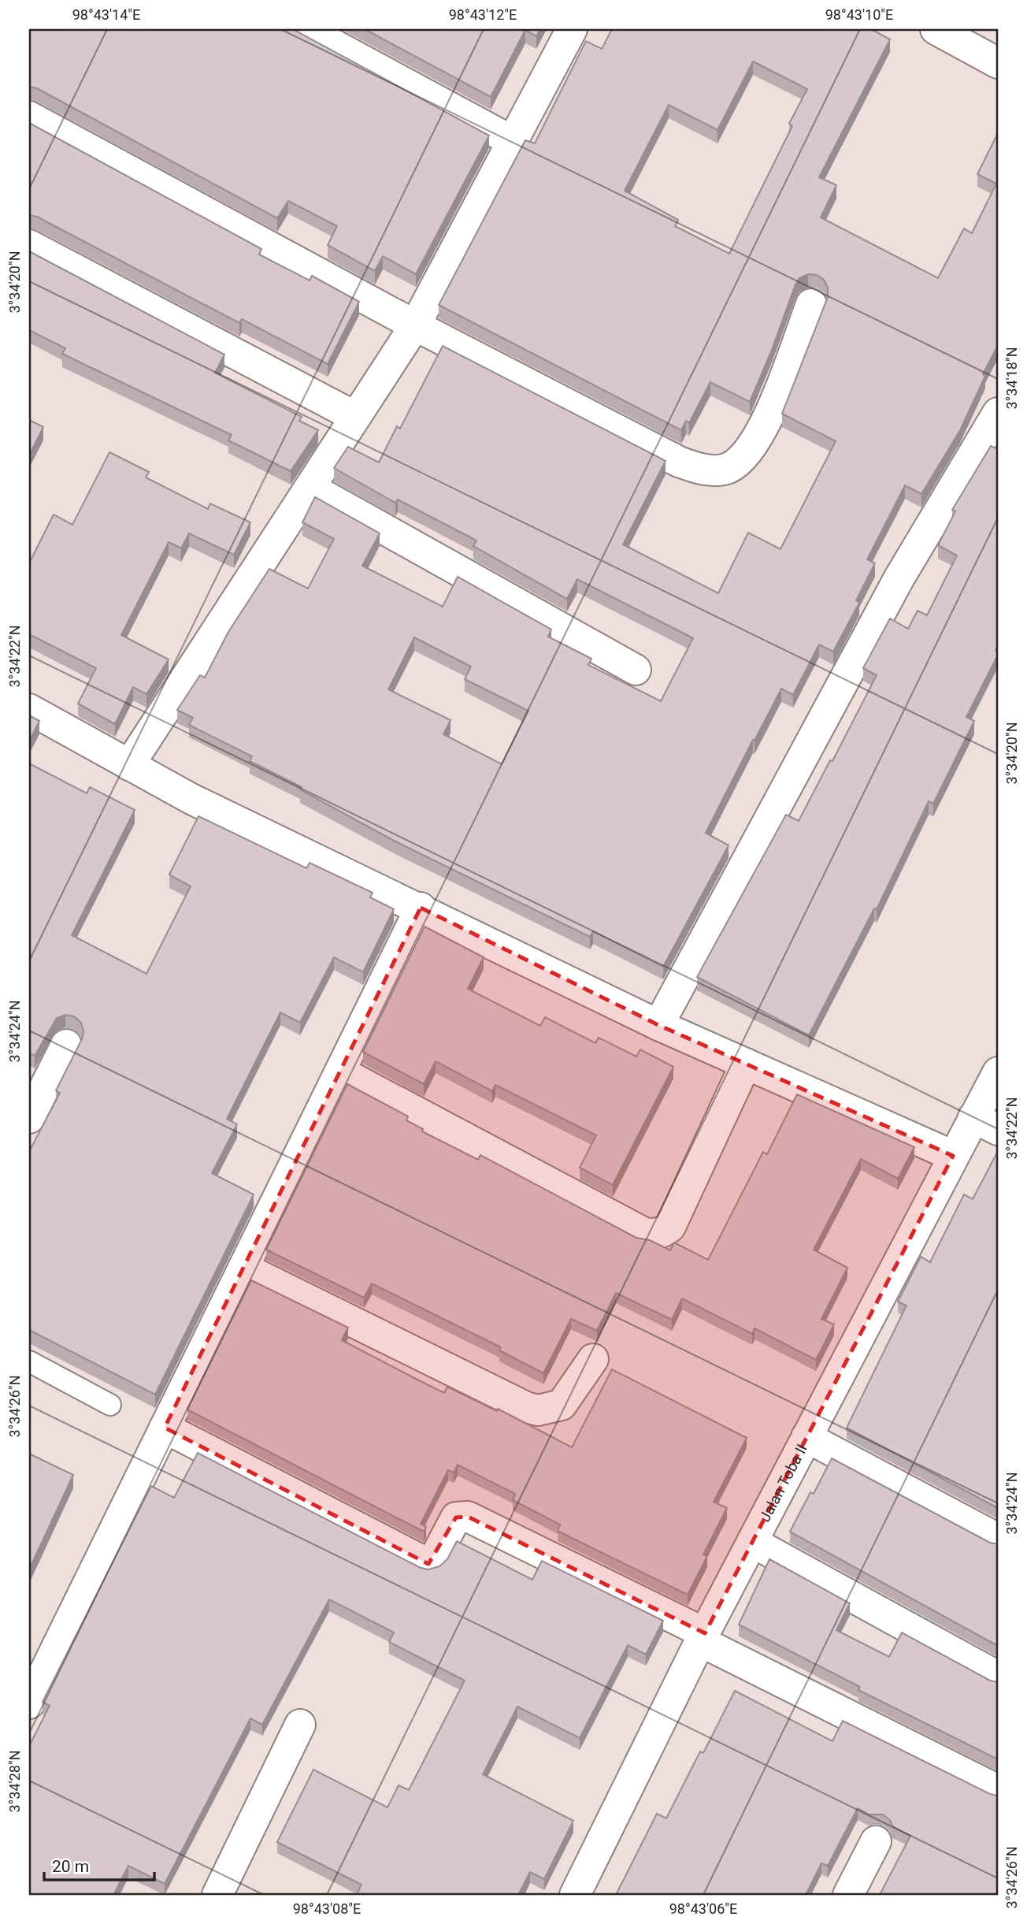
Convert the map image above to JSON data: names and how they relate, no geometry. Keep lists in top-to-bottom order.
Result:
{
  "streets": {
    "street": ["Jalan Toba II"]
  },
  "scale_bar": "20 m",
  "coordinates": [
    "98°43'14\"E",
    "98°43'12\"E",
    "98°43'10\"E",
    "3°34'20\"N",
    "3°34'18\"N",
    "3°34'22\"N",
    "3°34'24\"N",
    "3°34'26\"N",
    "3°34'28\"N",
    "98°43'08\"E",
    "98°43'06\"E"
  ]
}
